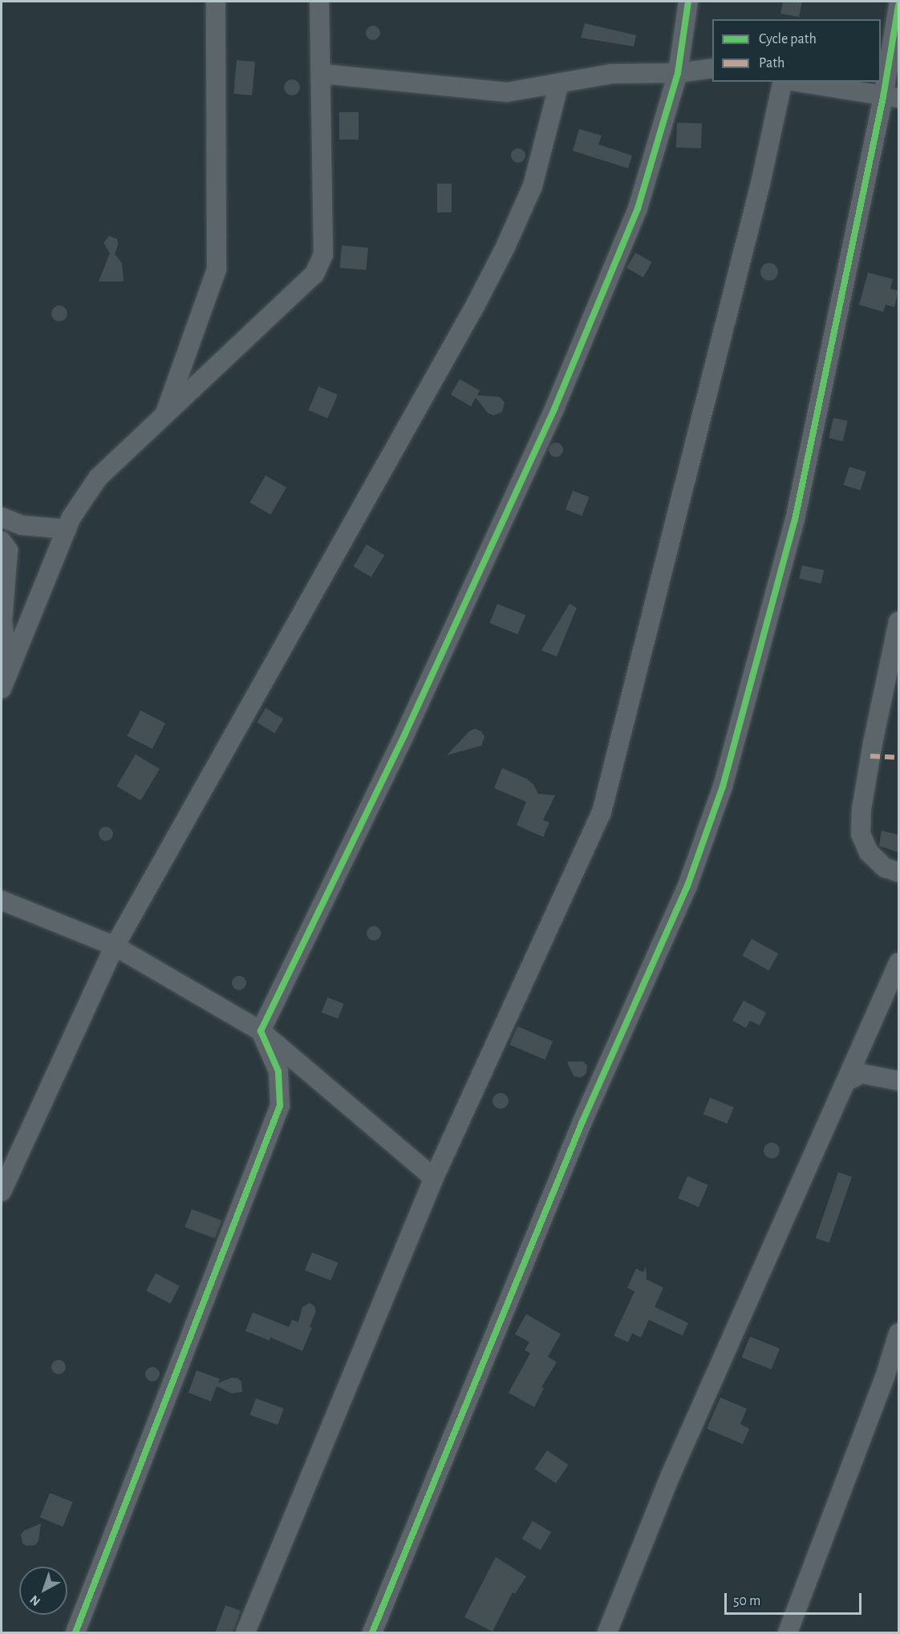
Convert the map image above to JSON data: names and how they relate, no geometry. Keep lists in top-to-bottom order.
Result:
{
  "legend": ["Cycle path", "Path"],
  "scale_bar": "50 m",
  "north": "bottom left"
}
